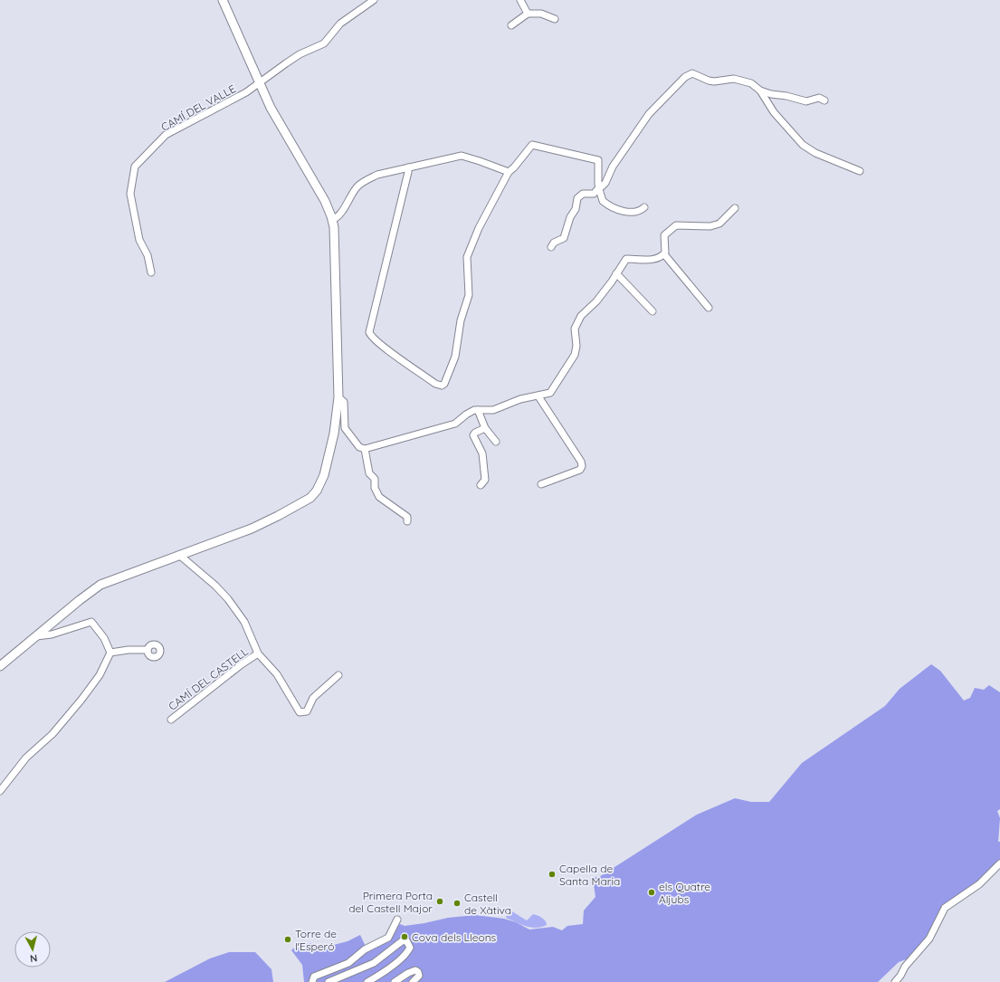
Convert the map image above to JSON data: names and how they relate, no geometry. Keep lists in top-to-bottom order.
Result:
{
  "streets": {
    "street": ["CAMÍ DEL VALLE", "CAMÍ DEL CASTELL"]
  },
  "places": [
    "Capella de Santa Maria",
    "els Quatre Aljubs",
    "Primera Porta del Castell Major",
    "Castell de Xàtiva",
    "Cova dels Lleons",
    "Torre de l'Esperó"
  ],
  "north": "bottom"
}
